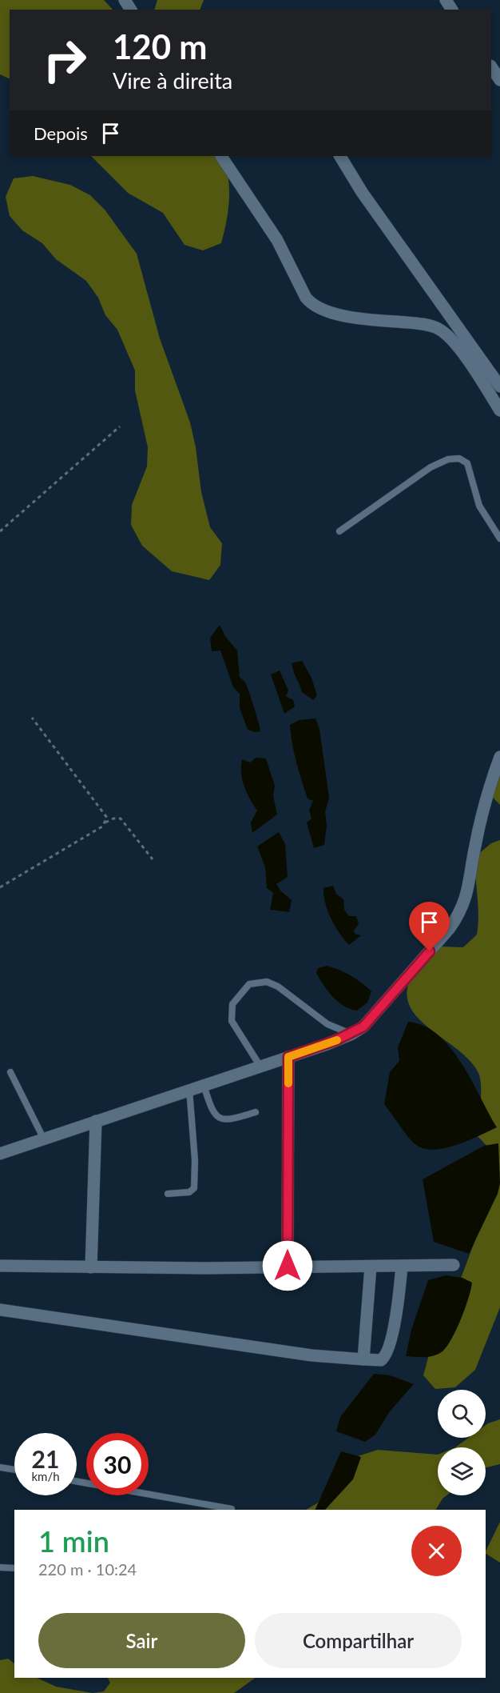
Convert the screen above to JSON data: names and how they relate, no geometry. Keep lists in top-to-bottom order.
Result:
{
  "page": {
    "turn": ["120 m", "Vire à direita"],
    "then": "Depois",
    "speed": "21 km/h",
    "limit": "30",
    "heading": ["1 min", "220 m · 10:24"],
    "buttons": ["Sair", "Compartilhar"]
  }
}
